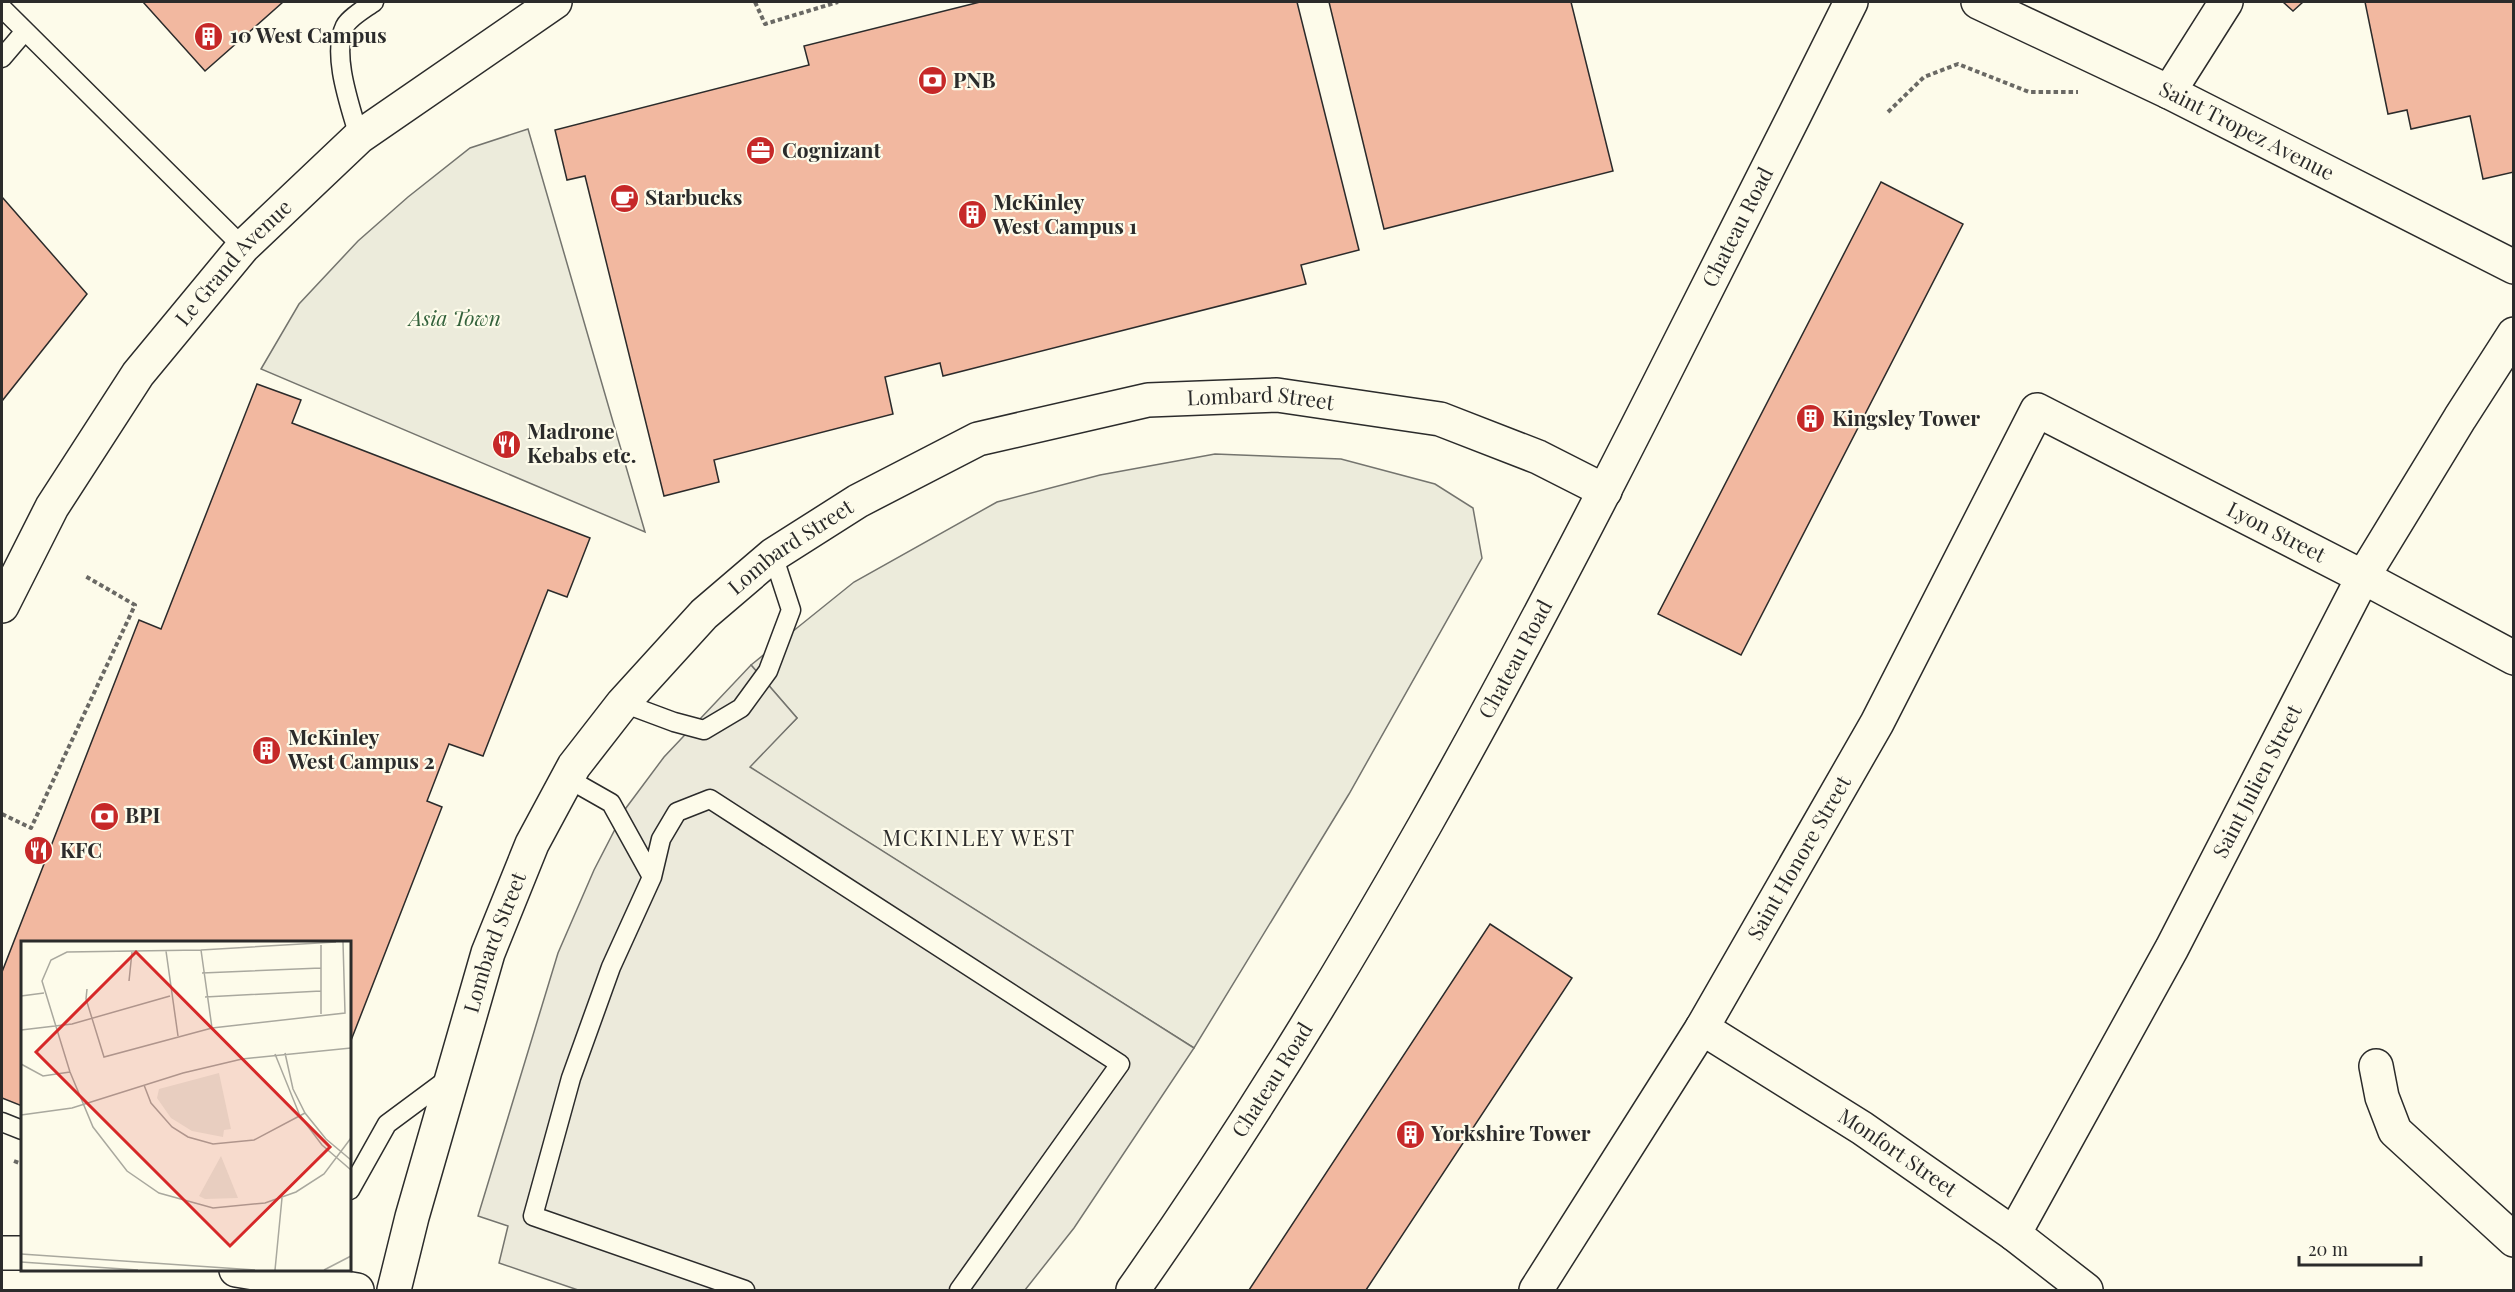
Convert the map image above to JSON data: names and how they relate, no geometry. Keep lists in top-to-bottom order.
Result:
{
  "streets": {
    "street": [
      "Saint Tropez Avenue",
      "Chateau Road",
      "Le Grand Avenue",
      "Lombard Street",
      "Lyon Street",
      "Saint Julien Street",
      "Saint Honore Street",
      "Monfort Street"
    ]
  },
  "crossings": [
    ["Chateau Road", "Lombard Street"],
    ["Lyon Street", "Saint Julien Street"],
    ["Lyon Street", "Saint Honore Street"],
    ["Saint Julien Street", "Monfort Street"],
    ["Saint Honore Street", "Monfort Street"]
  ],
  "districts": ["MCKINLEY WEST"],
  "parks": ["Asia Town"],
  "places": {
    "building": [
      "10 West Campus",
      "McKinley West Campus 1",
      "Kingsley Tower",
      "McKinley West Campus 2",
      "Yorkshire Tower"
    ],
    "bank": ["PNB", "BPI"],
    "office": ["Cognizant"],
    "cafe": ["Starbucks"],
    "restaurant": ["Madrone Kebabs etc.", "KFC"]
  },
  "scale_bar": "20 m"
}
